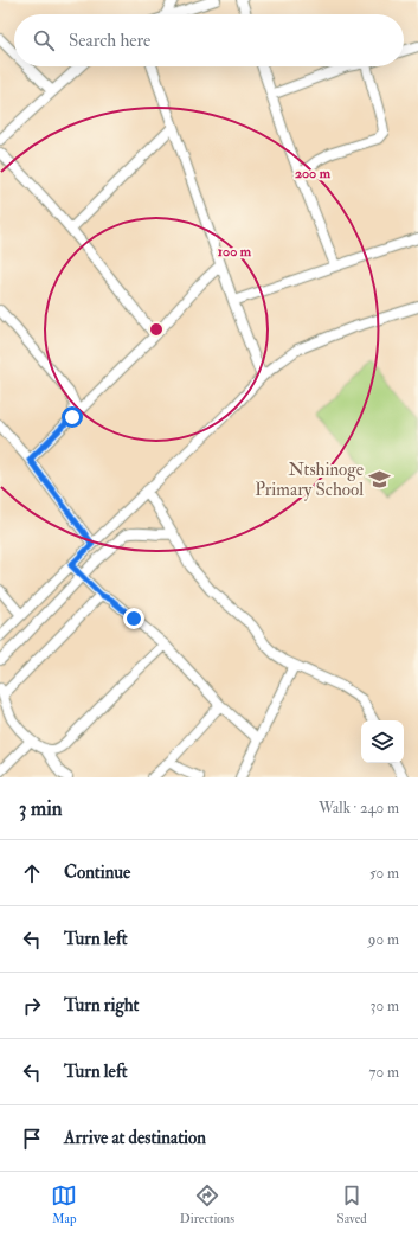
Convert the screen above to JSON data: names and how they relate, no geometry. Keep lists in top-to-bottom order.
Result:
{
  "places": {
    "school or university": ["Ntshinoge Primary School"]
  },
  "page": {
    "search": "Search here",
    "heading": ["3 min", "Walk · 240 m"],
    "list": [
      ["Continue", "50 m"],
      ["Turn left", "90 m"],
      ["Turn right", "30 m"],
      ["Turn left", "70 m"],
      "Arrive at destination"
    ],
    "nav": ["Map", "Directions", "Saved"]
  },
  "rings": ["200 m", "100 m"]
}
